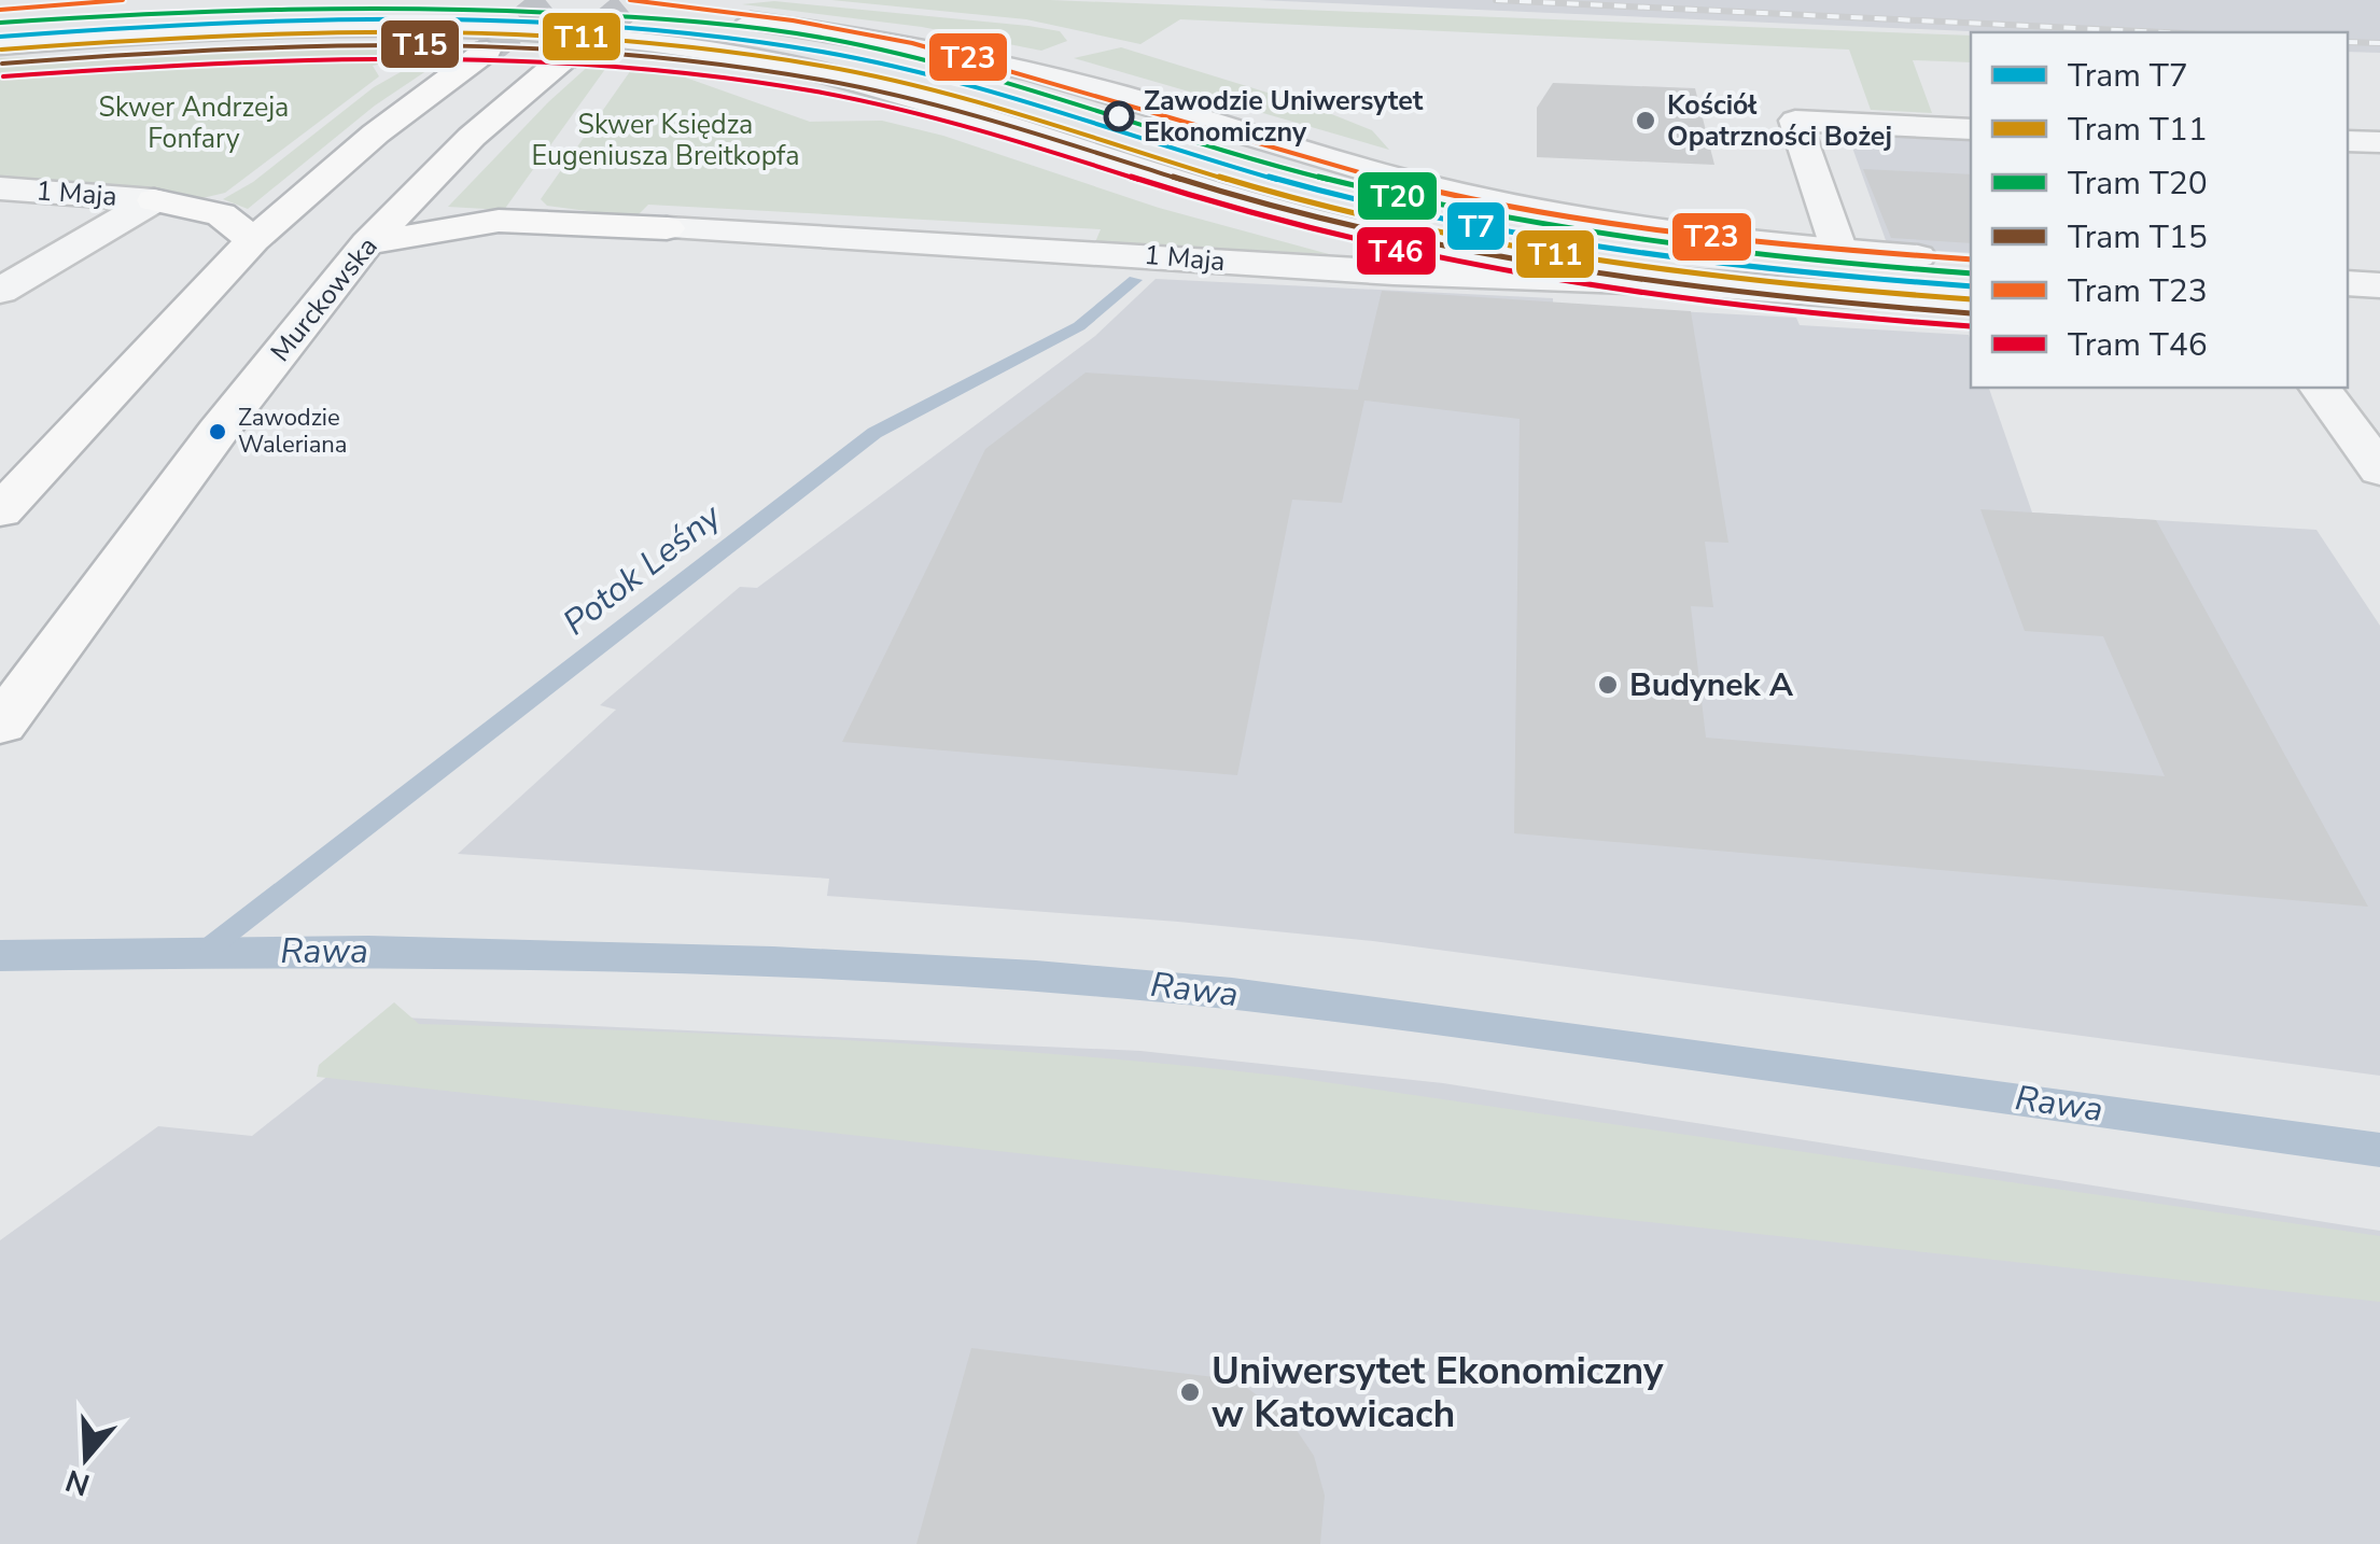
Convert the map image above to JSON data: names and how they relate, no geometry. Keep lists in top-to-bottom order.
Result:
{
  "streets": {
    "highway": ["Murckowska"],
    "street": ["1 Maja"]
  },
  "water": ["Potok Leśny", "Rawa"],
  "parks": ["Skwer Andrzeja Fonfary", "Skwer Księdza Eugeniusza Breitkopfa"],
  "places": [
    "Zawodzie Uniwersytet Ekonomiczny",
    "Kościół Opatrzności Bożej",
    "Zawodzie Waleriana",
    "Budynek A",
    "Uniwersytet Ekonomiczny w Katowicach"
  ],
  "lines": [
    "tram line T23",
    "tram line T20",
    "tram line T7",
    "tram line T11",
    "tram line T15",
    "tram line T46"
  ],
  "legend": [
    "Tram T7",
    "Tram T11",
    "Tram T20",
    "Tram T15",
    "Tram T23",
    "Tram T46"
  ],
  "north": "bottom"
}
